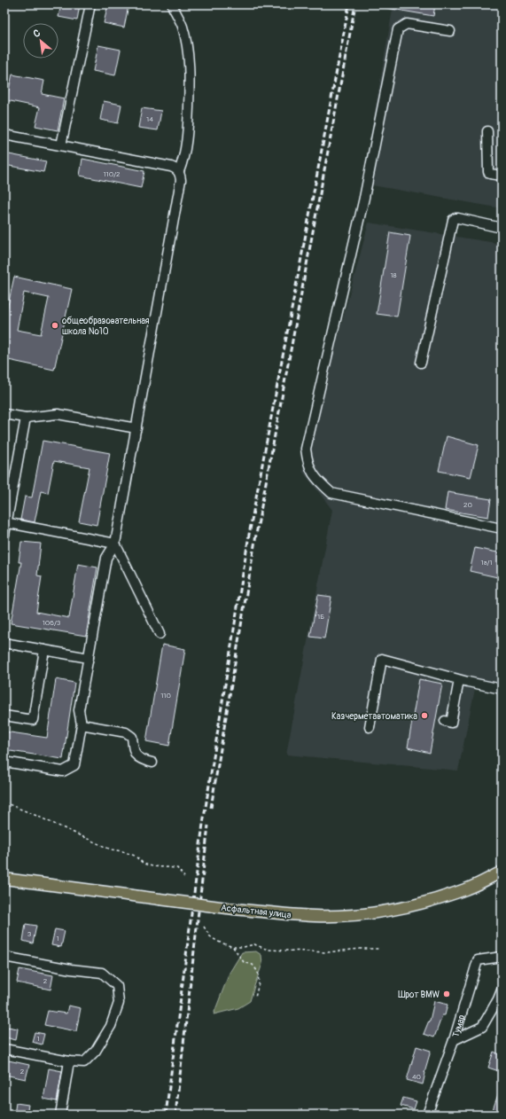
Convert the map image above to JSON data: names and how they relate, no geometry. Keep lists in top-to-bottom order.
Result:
{
  "streets": {
    "main road": ["Асфальтная улица"],
    "street": ["Тумар"]
  },
  "places": ["общеобразовательная школа №10", "Казчерметавтоматика", "Шрот BMW"],
  "house_numbers": [
    "14",
    "110/2",
    "18",
    "20",
    "1а/1",
    "1Б",
    "106/3",
    "110",
    "3",
    "1",
    "2",
    "1",
    "2",
    "40"
  ],
  "north": "top left"
}
